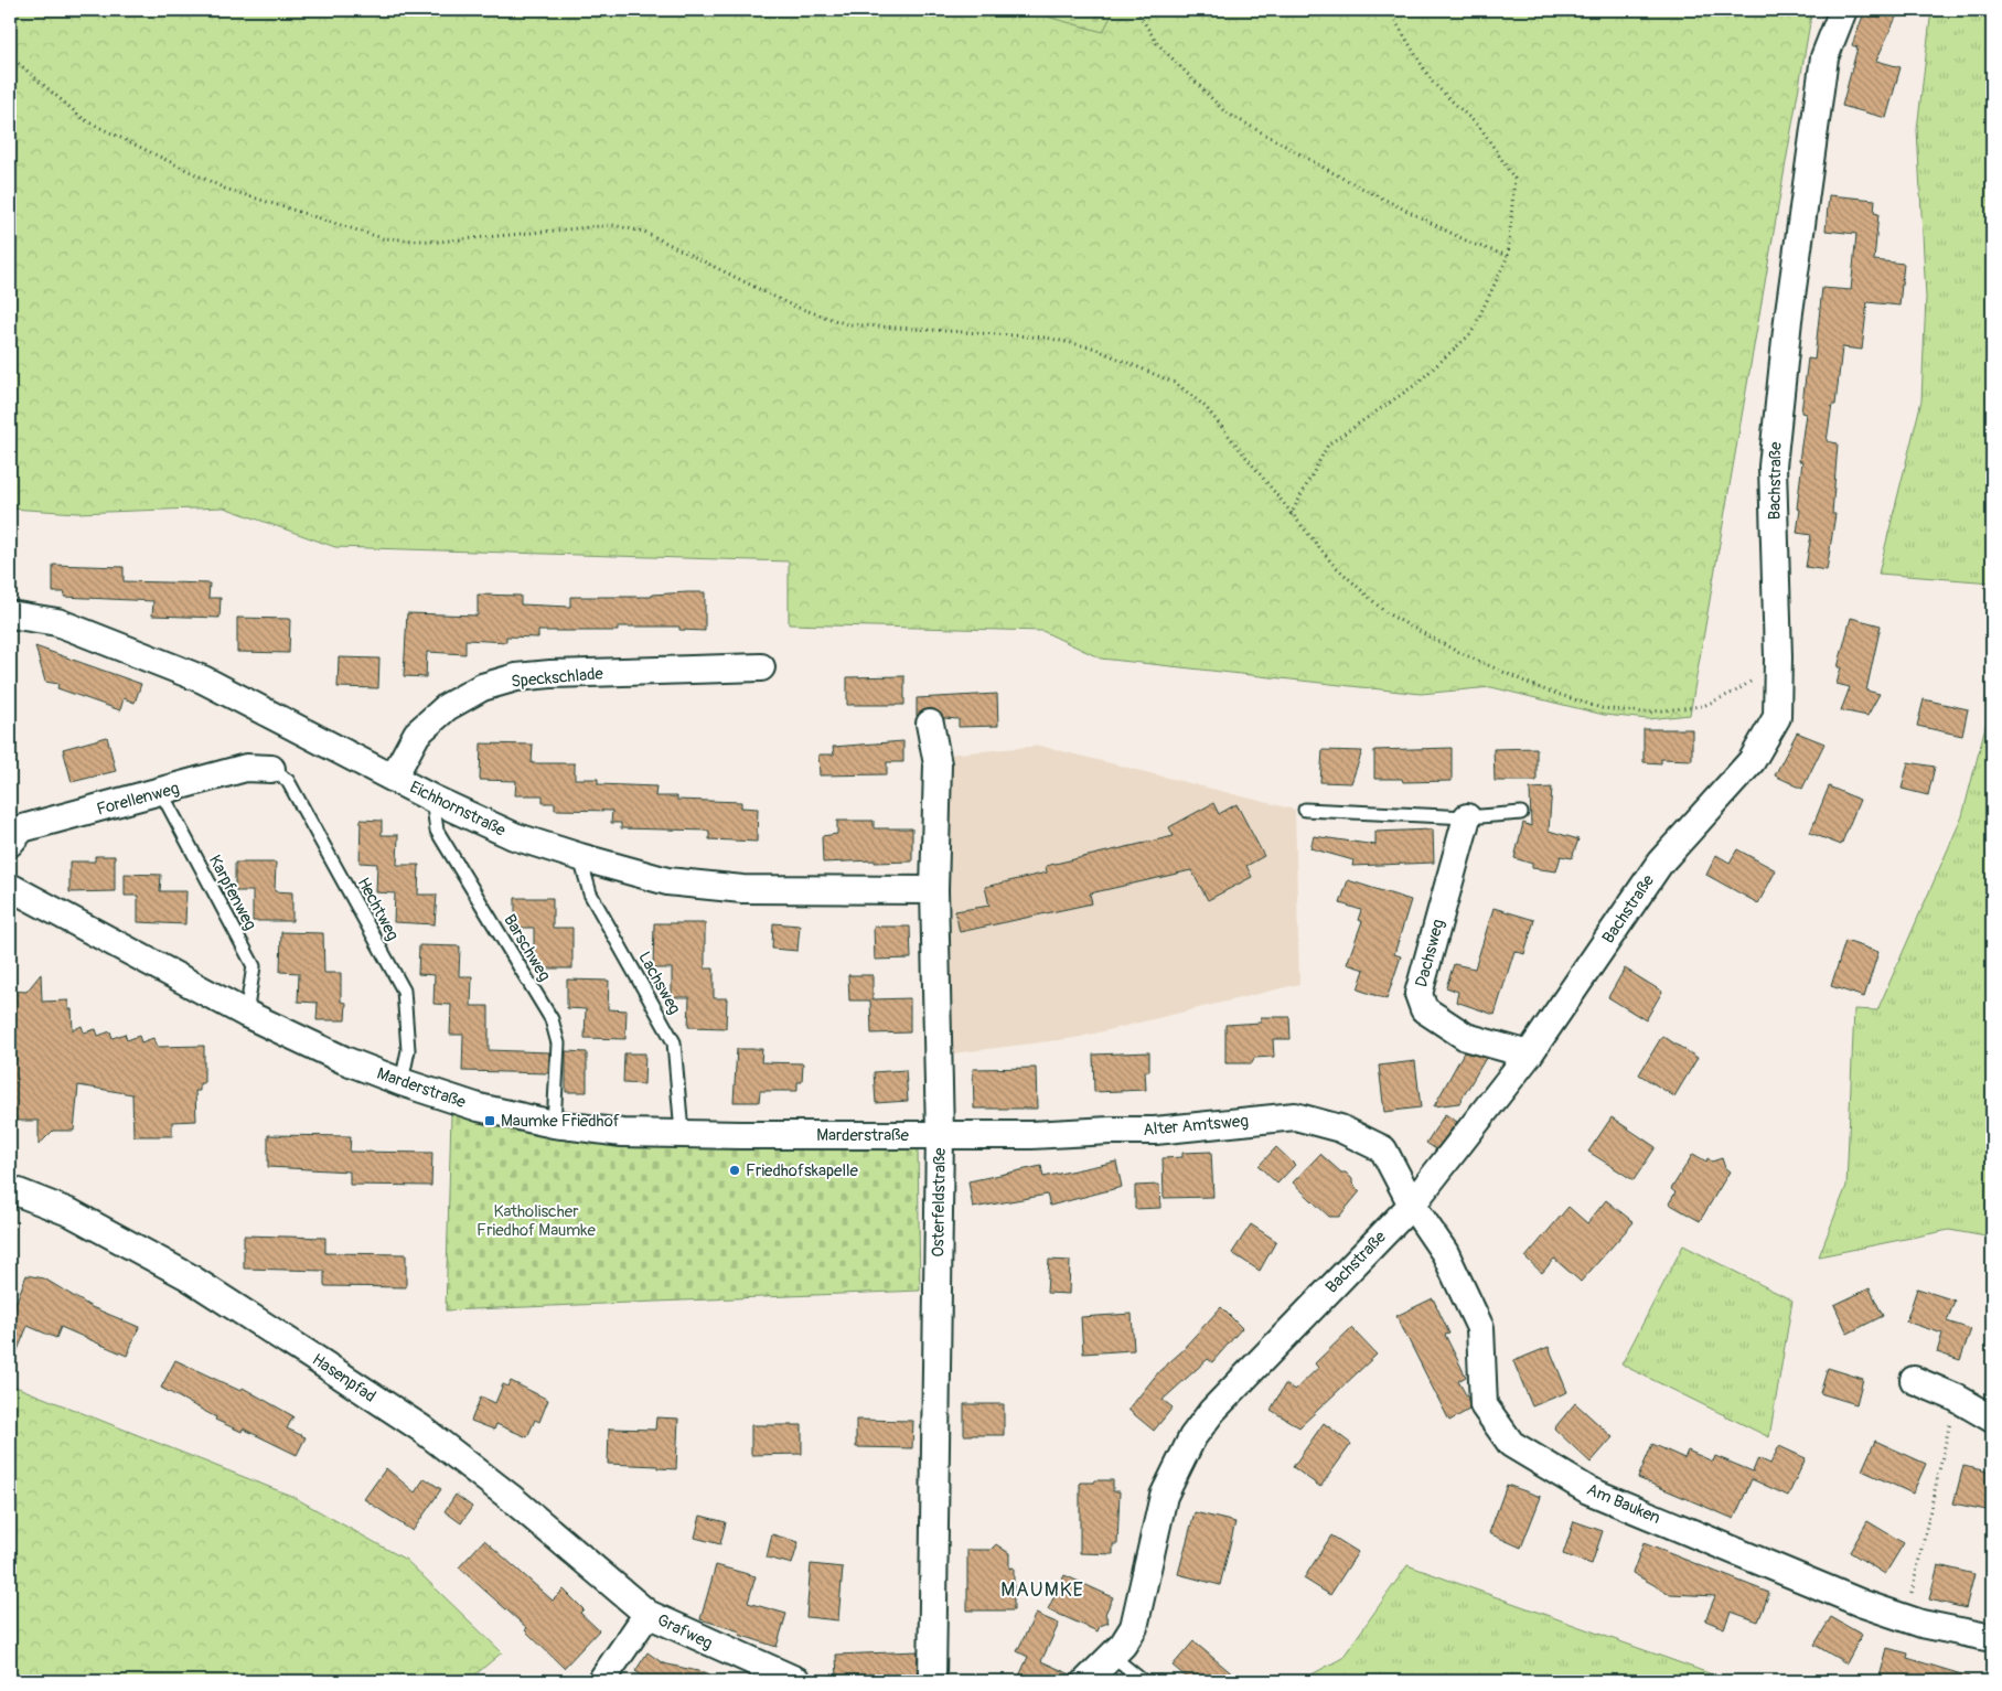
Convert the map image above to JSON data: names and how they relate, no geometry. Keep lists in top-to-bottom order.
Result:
{
  "streets": {
    "street": [
      "Bachstraße",
      "Speckschlade",
      "Forellenweg",
      "Eichhornstraße",
      "Dachsweg",
      "Marderstraße",
      "Alter Amtsweg",
      "Osterfeldstraße",
      "Hasenpfad",
      "Am Bauken",
      "Grafweg"
    ],
    "lane": [
      "Karpfenweg",
      "Hechtweg",
      "Barschweg",
      "Lachsweg"
    ]
  },
  "crossings": [
    ["Bachstraße", "Dachsweg"],
    ["Bachstraße", "Alter Amtsweg"],
    ["Bachstraße", "Am Bauken"],
    ["Speckschlade", "Eichhornstraße"],
    ["Forellenweg", "Karpfenweg"],
    ["Forellenweg", "Hechtweg"],
    ["Eichhornstraße", "Barschweg"],
    ["Eichhornstraße", "Lachsweg"],
    ["Eichhornstraße", "Osterfeldstraße"],
    ["Karpfenweg", "Marderstraße"],
    ["Hechtweg", "Marderstraße"],
    ["Barschweg", "Marderstraße"],
    ["Lachsweg", "Marderstraße"],
    ["Marderstraße", "Alter Amtsweg"],
    ["Marderstraße", "Osterfeldstraße"],
    ["Alter Amtsweg", "Osterfeldstraße"],
    ["Alter Amtsweg", "Am Bauken"],
    ["Hasenpfad", "Grafweg"]
  ],
  "districts": ["MAUMKE"],
  "parks": ["Katholischer Friedhof Maumke"],
  "places": {
    "transit": ["Maumke Friedhof"],
    "other": ["Friedhofskapelle"]
  }
}
